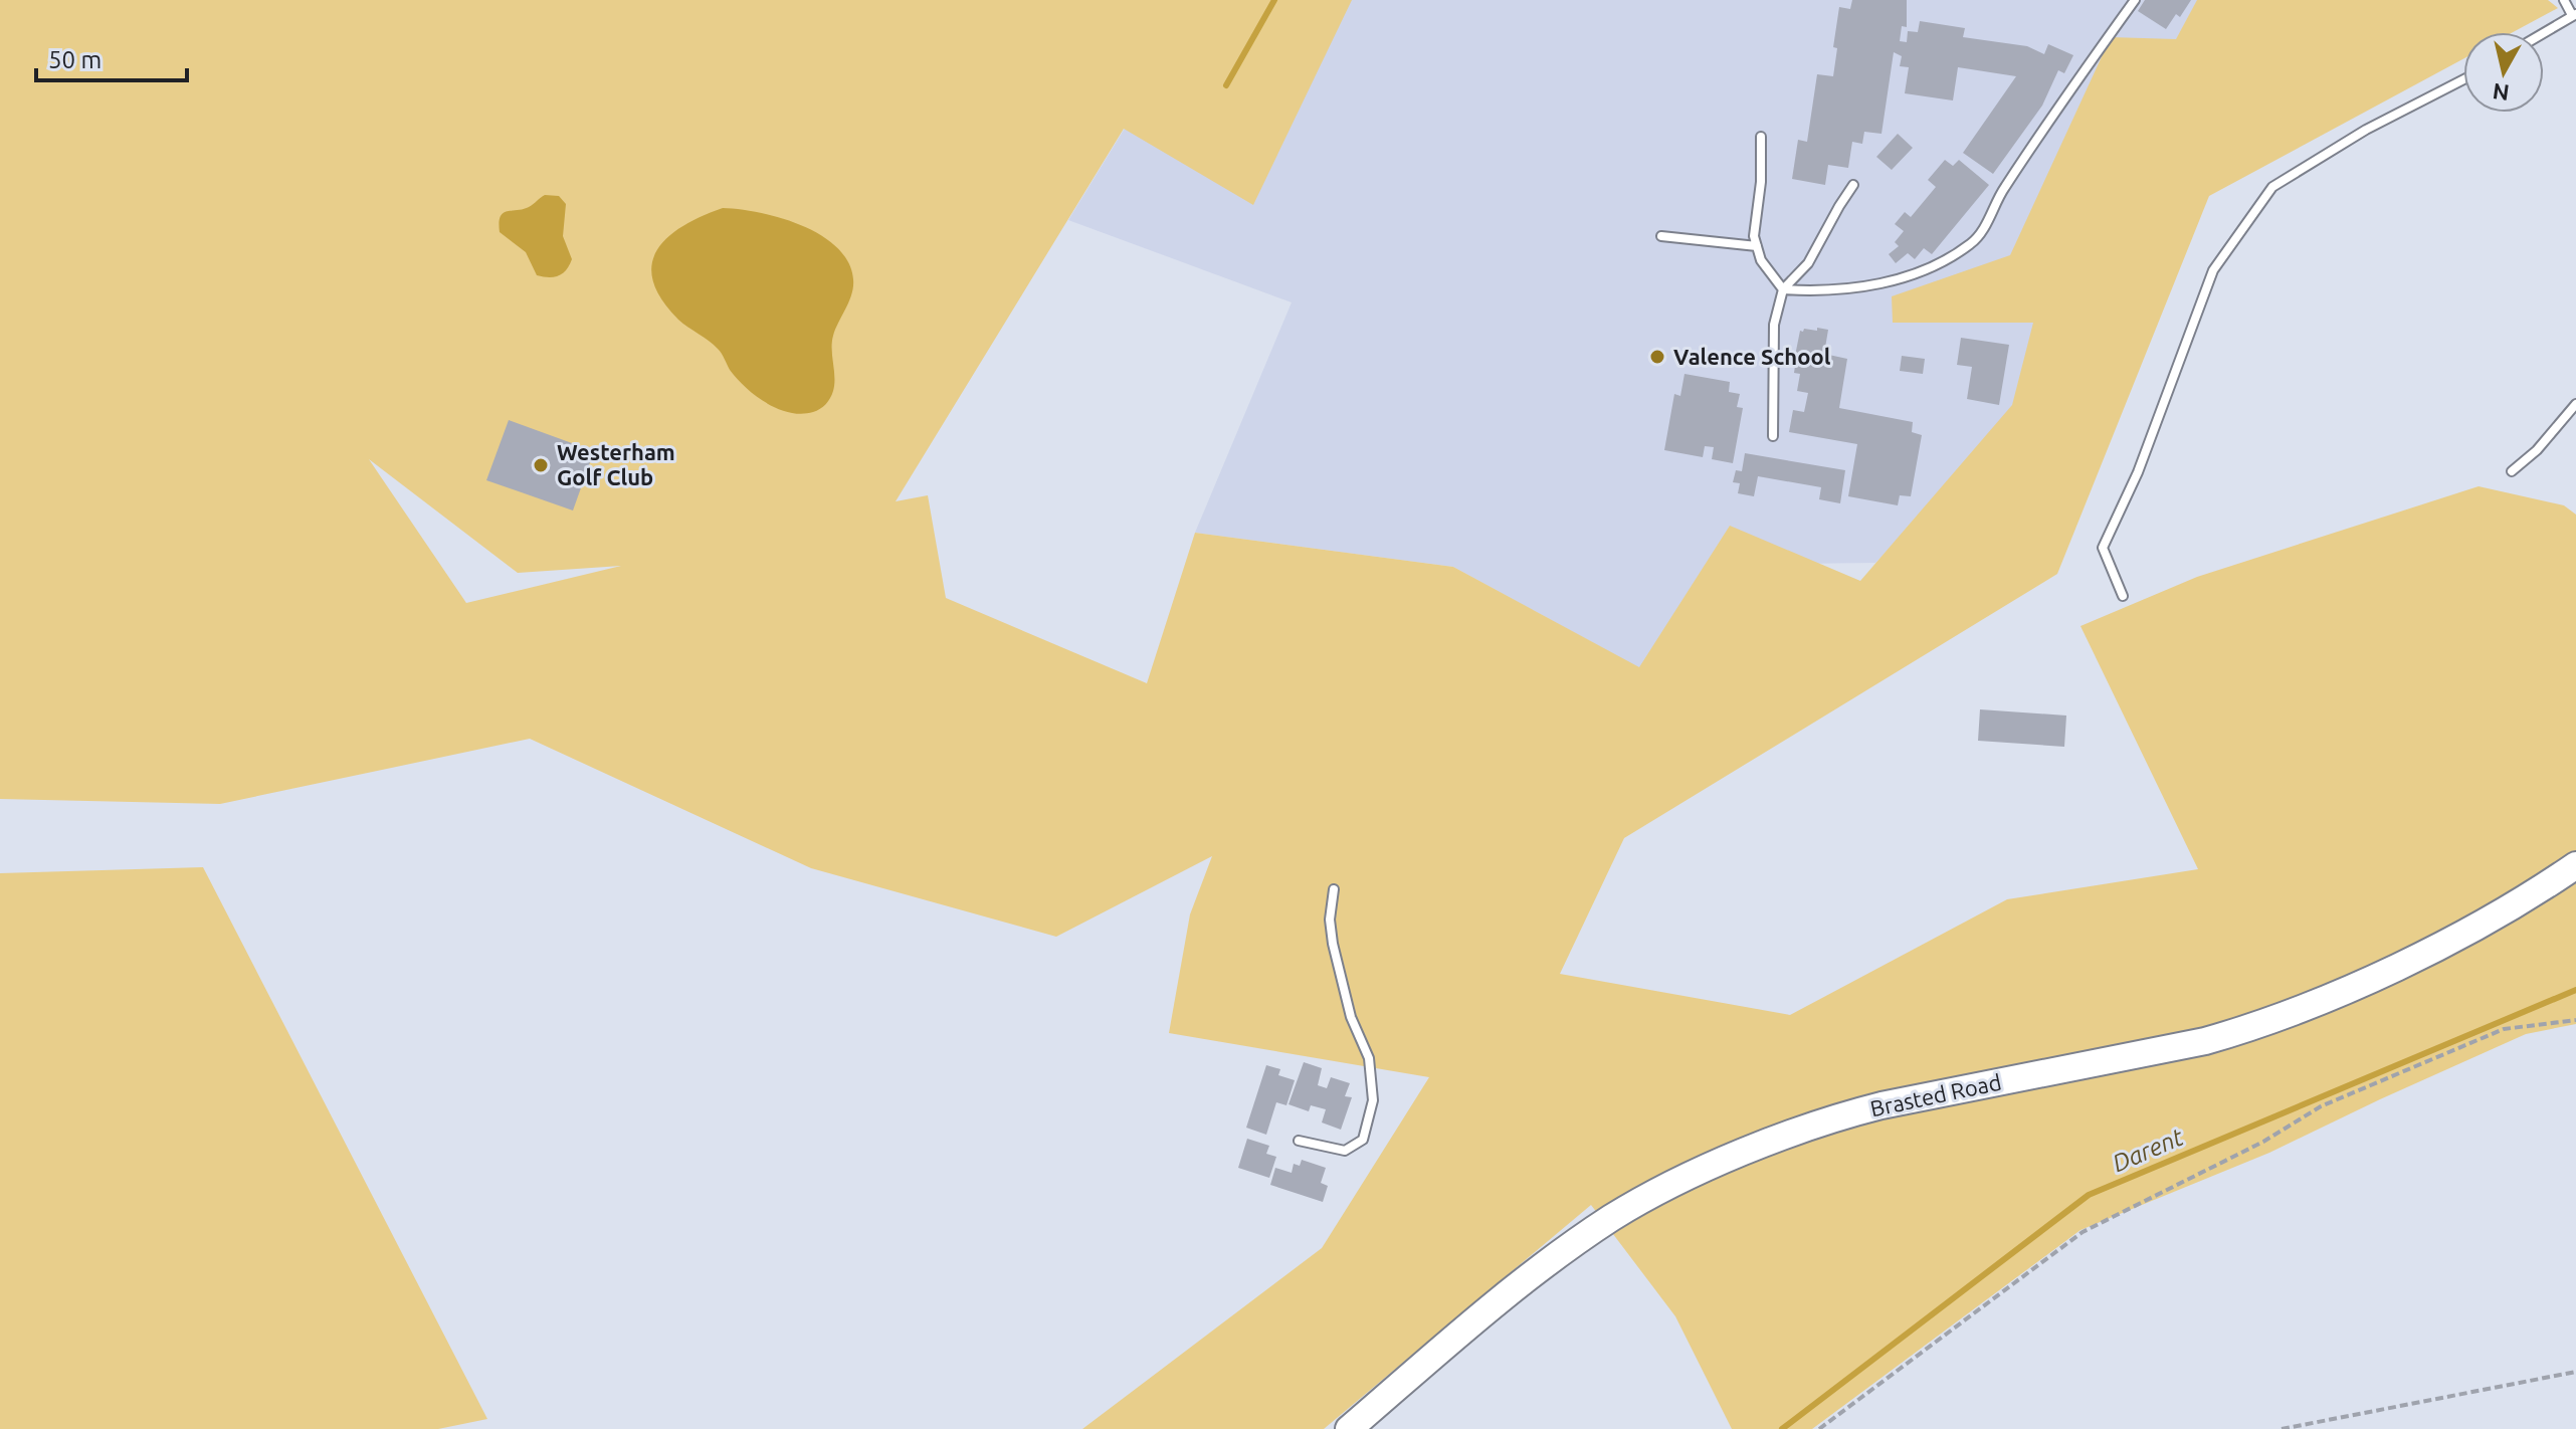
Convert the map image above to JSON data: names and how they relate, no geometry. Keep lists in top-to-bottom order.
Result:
{
  "streets": {
    "main road": ["Brasted Road"]
  },
  "water": ["Darent"],
  "places": ["Valence School", "Westerham Golf Club"],
  "scale_bar": "50 m",
  "north": "bottom"
}
